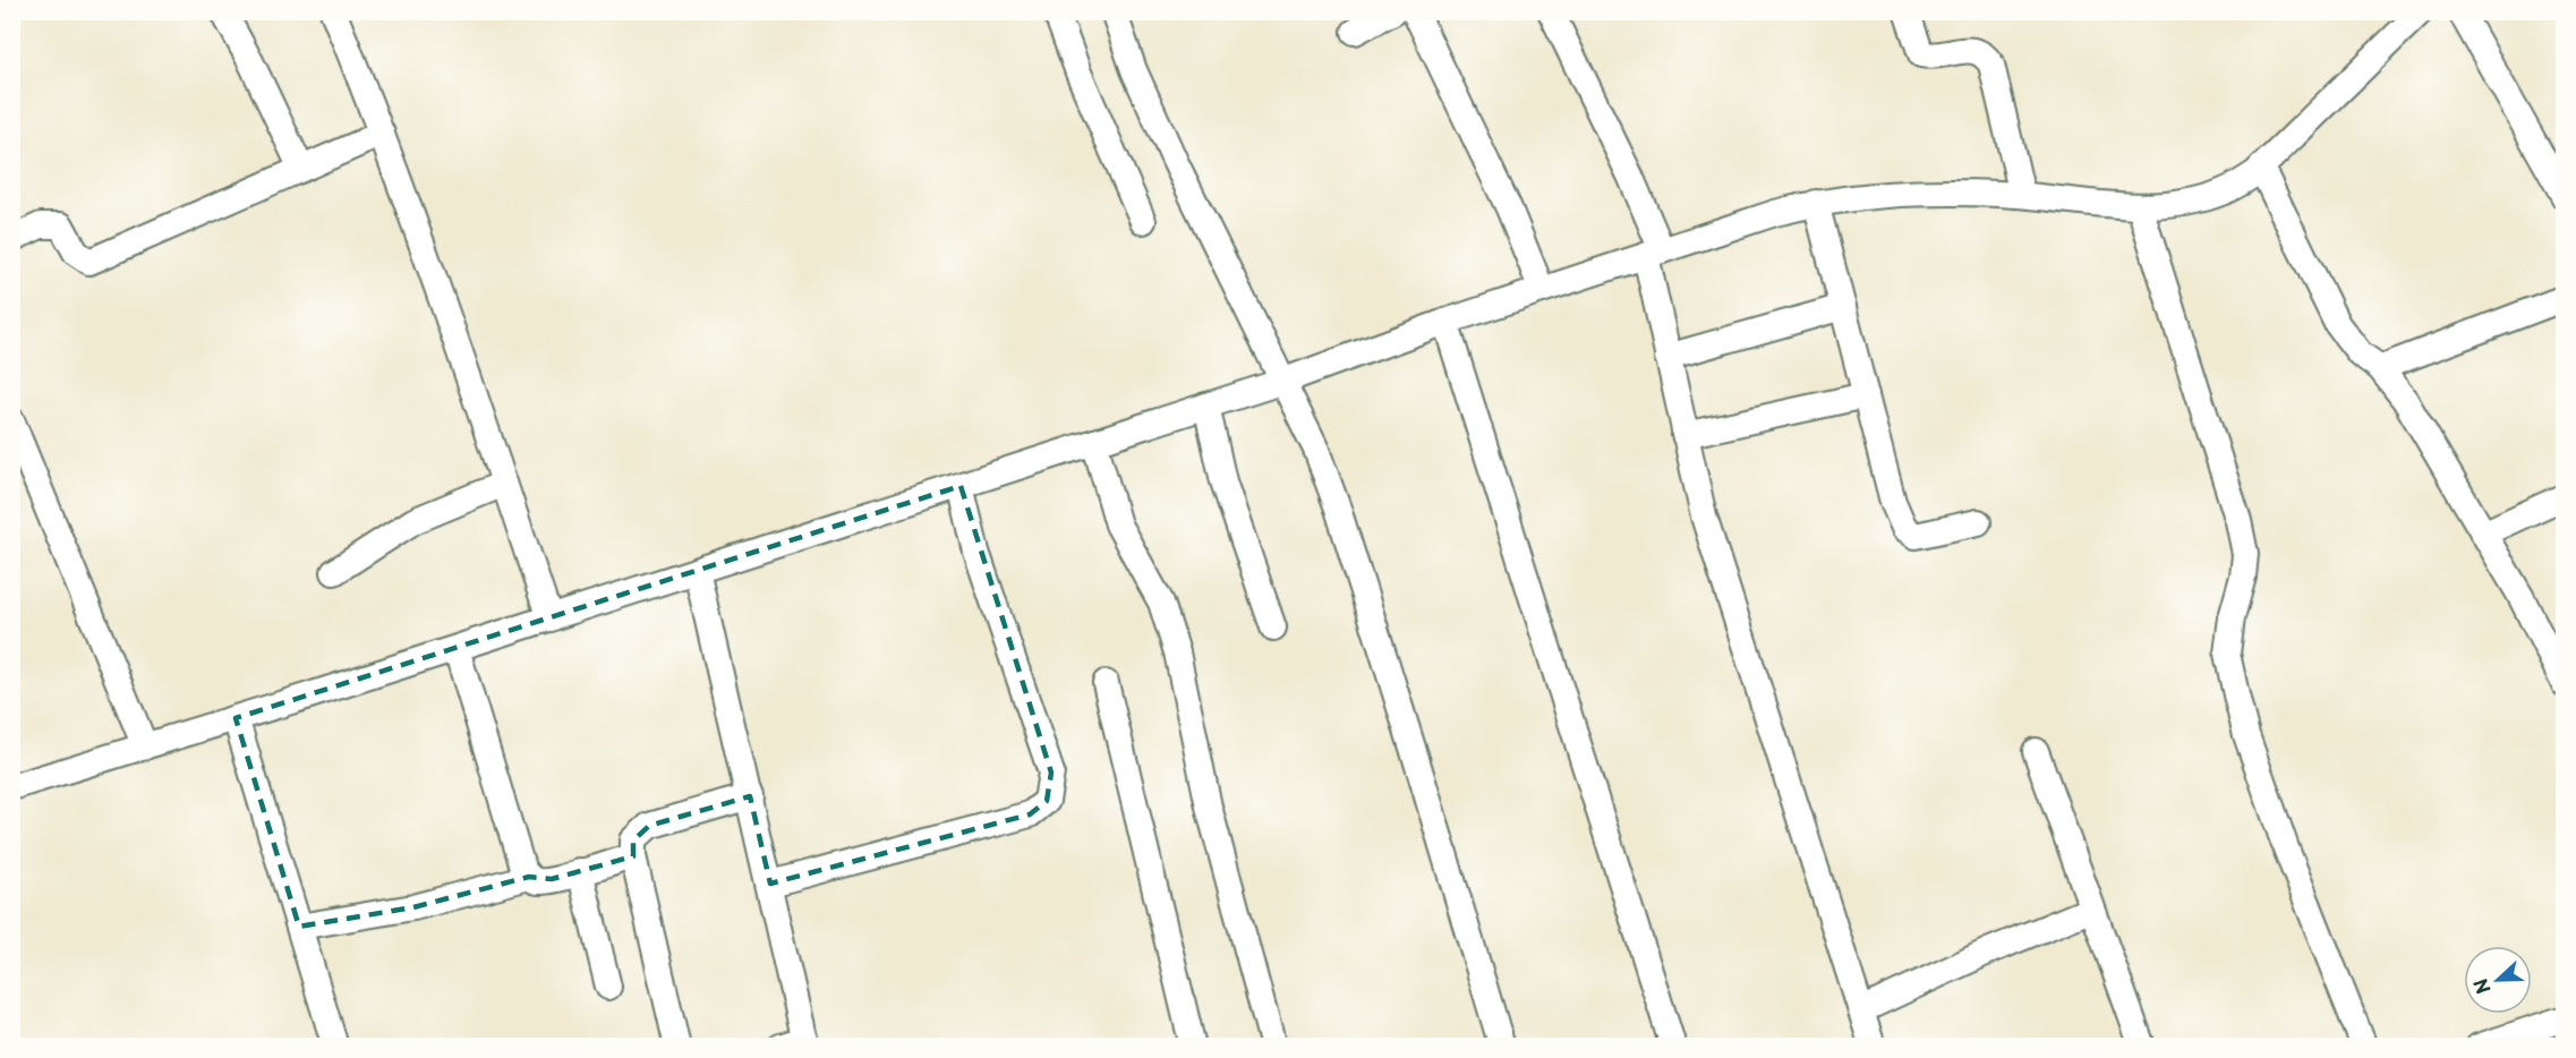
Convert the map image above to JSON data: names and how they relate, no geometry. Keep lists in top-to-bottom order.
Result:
{
  "north": "left"
}
